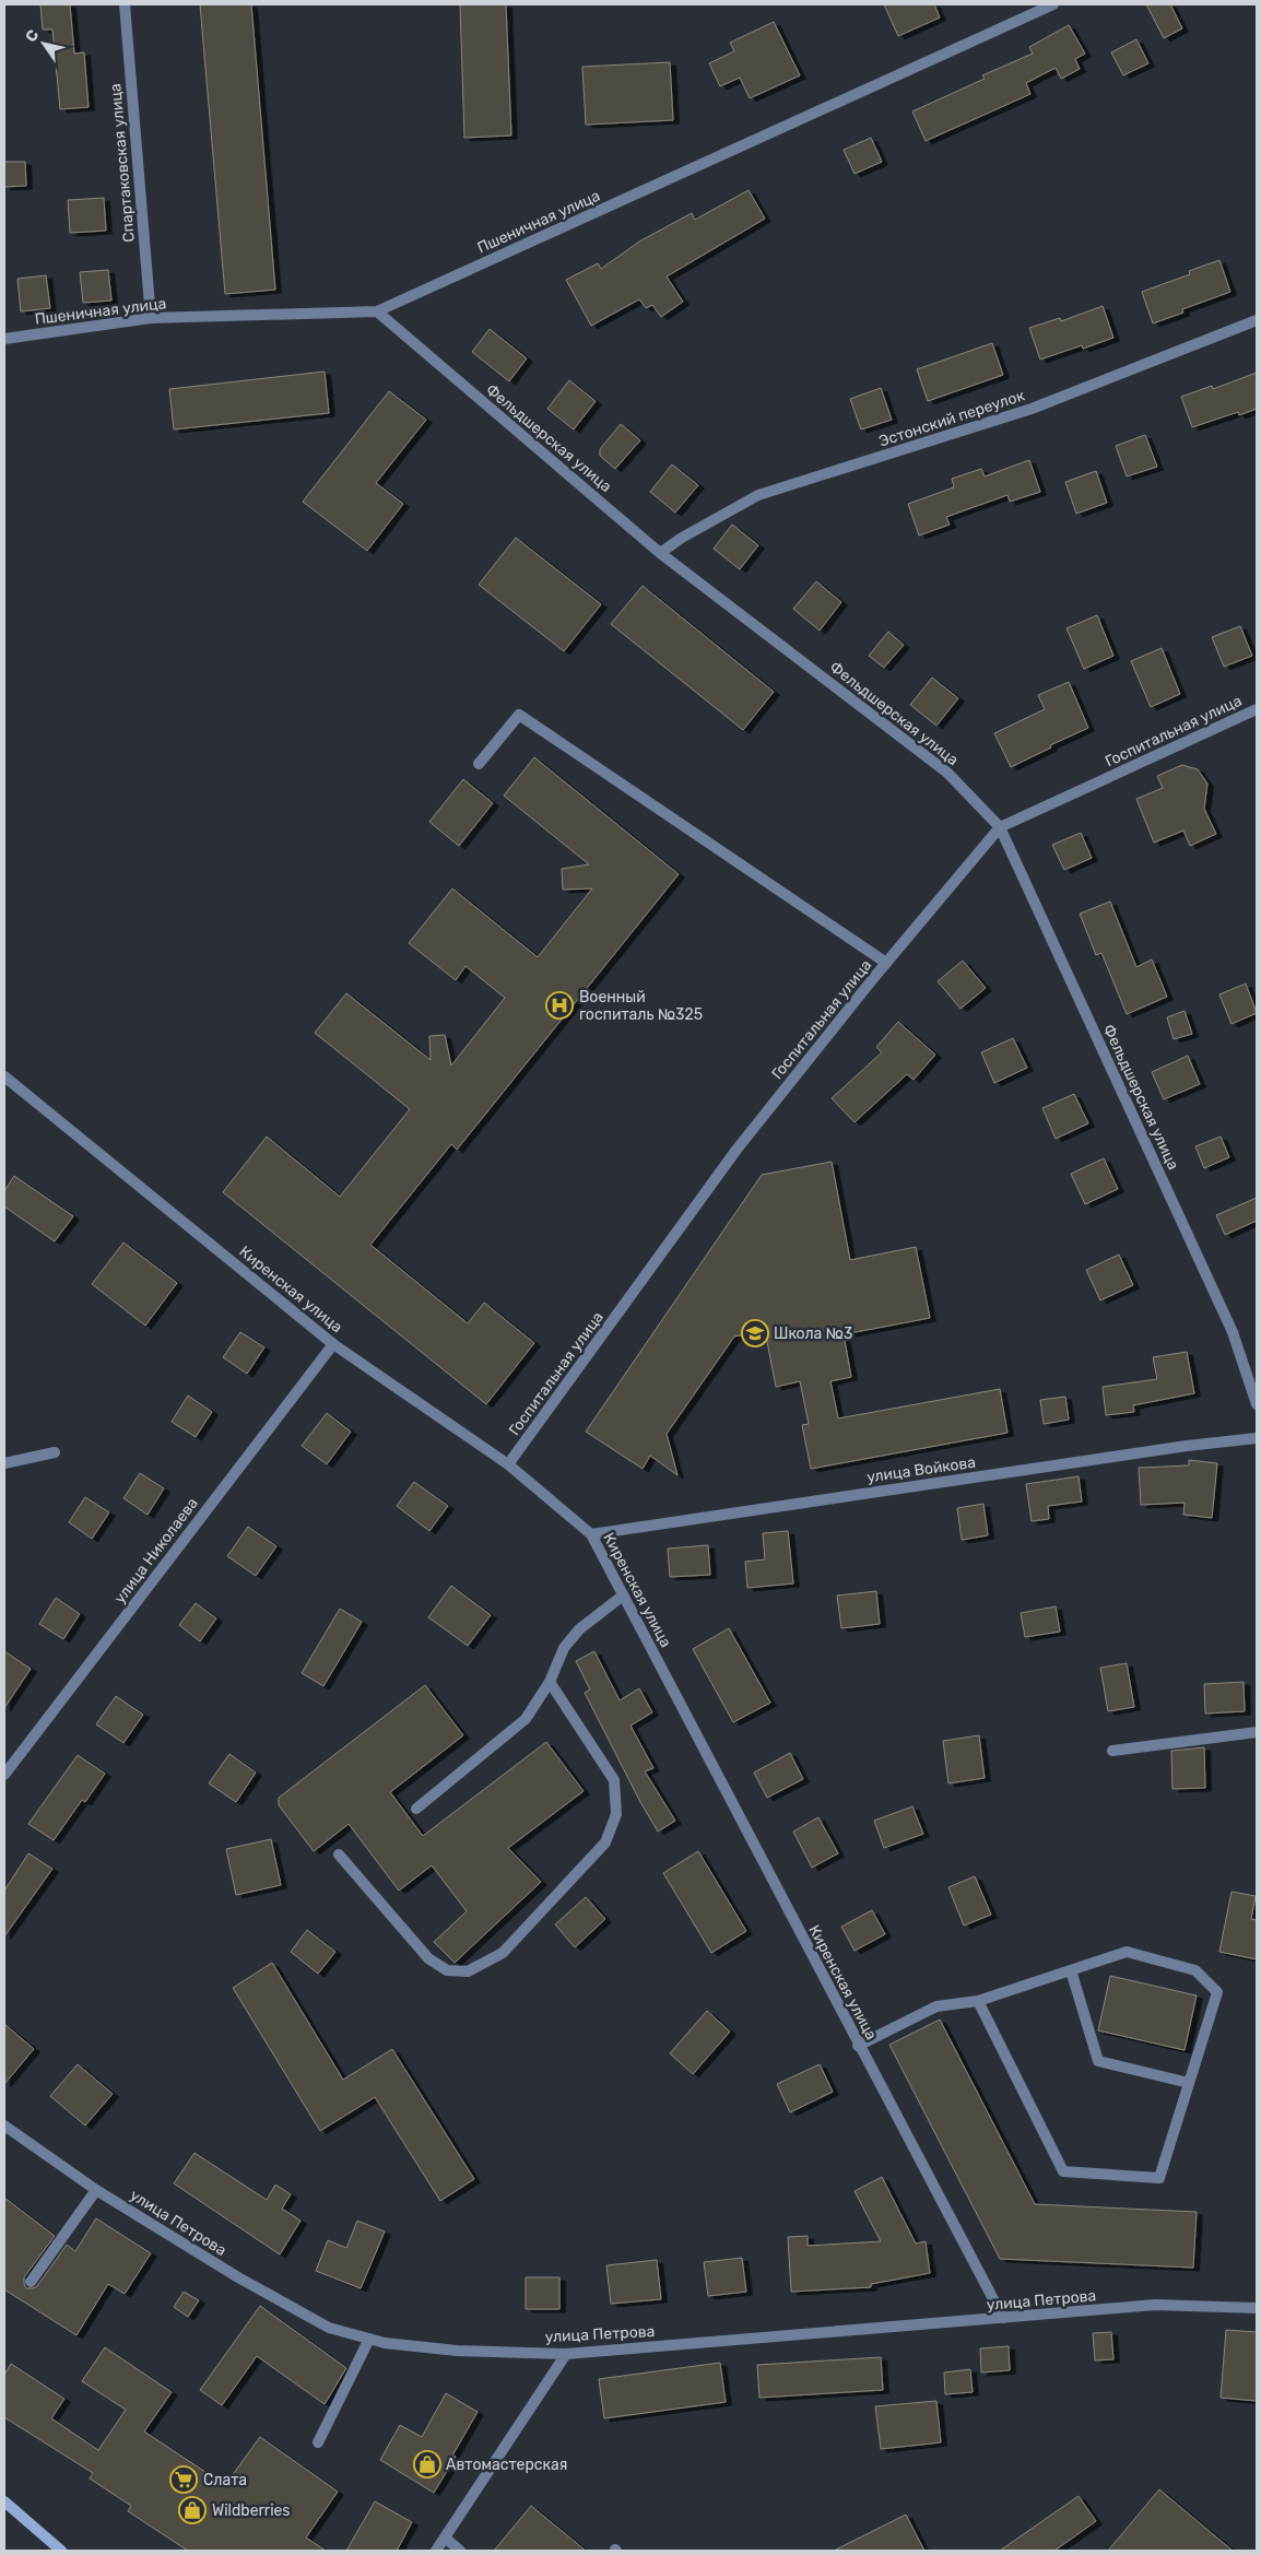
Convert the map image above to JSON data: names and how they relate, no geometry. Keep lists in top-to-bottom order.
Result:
{
  "streets": {
    "street": [
      "Спартаковская улица",
      "Пшеничная улица",
      "Эстонский переулок",
      "Фельдшерская улица",
      "Госпитальная улица",
      "Киренская улица",
      "улица Войкова",
      "улица Николаева",
      "улица Петрова"
    ]
  },
  "crossings": [
    ["Спартаковская улица", "Пшеничная улица"],
    ["Пшеничная улица", "Фельдшерская улица"],
    ["Эстонский переулок", "Фельдшерская улица"],
    ["Фельдшерская улица", "Госпитальная улица"],
    ["Госпитальная улица", "Киренская улица"],
    ["Киренская улица", "улица Войкова"],
    ["Киренская улица", "улица Николаева"],
    ["Киренская улица", "улица Петрова"]
  ],
  "places": {
    "hospital": ["Военный госпиталь №325"],
    "school or university": ["Школа №3"],
    "shop": ["Автомастерская", "Wildberries"],
    "supermarket": ["Слата"]
  },
  "north": "top left"
}
